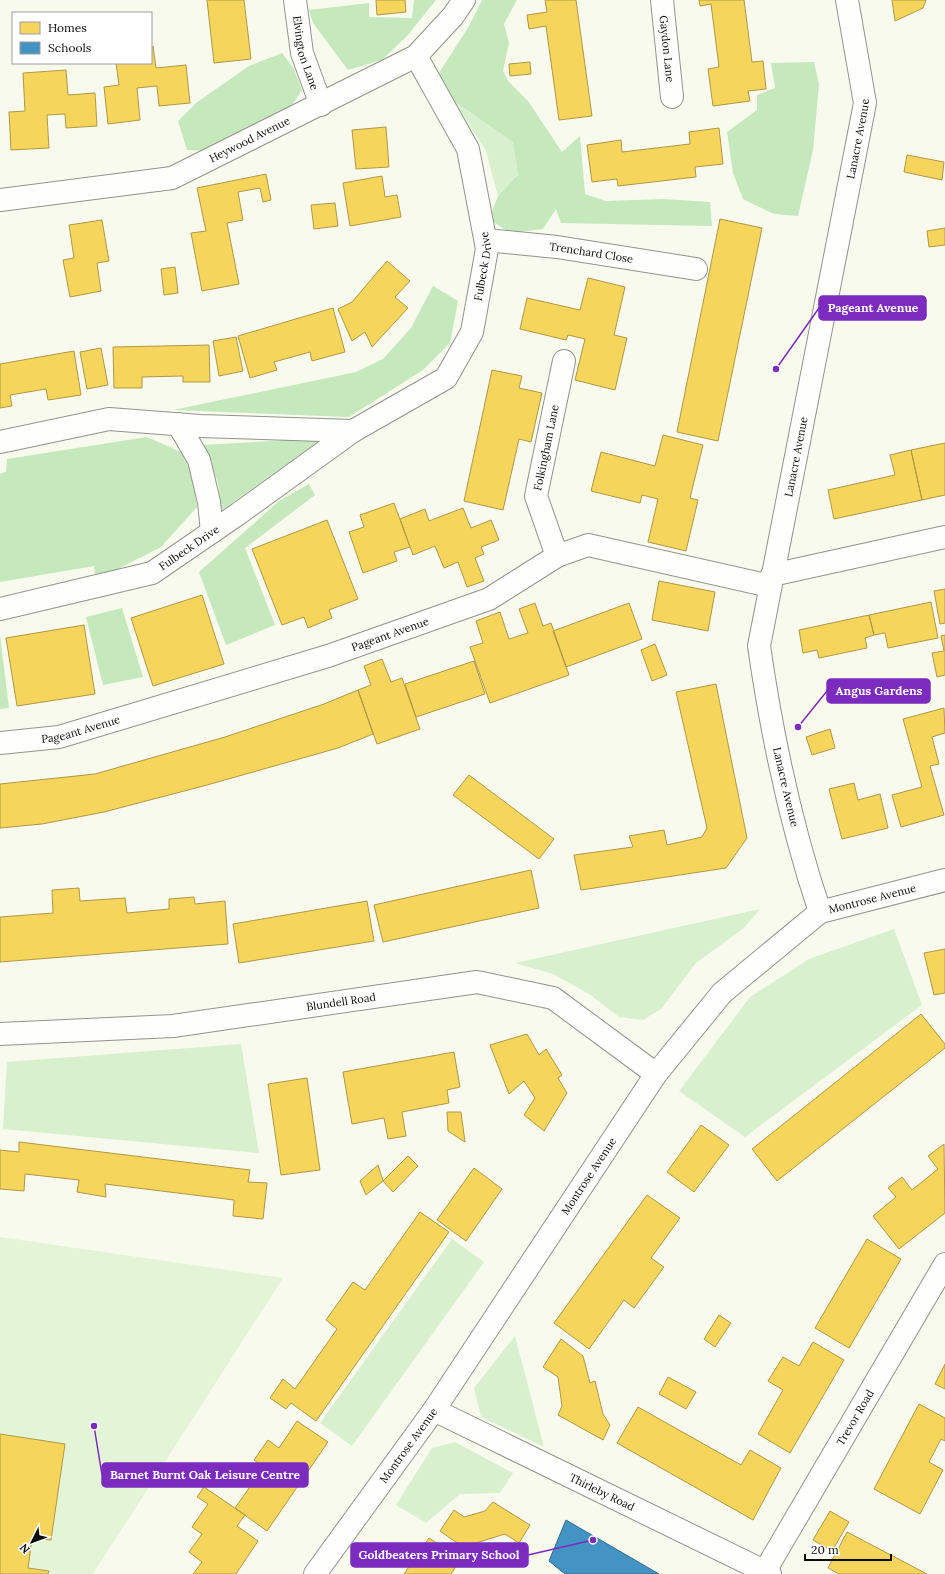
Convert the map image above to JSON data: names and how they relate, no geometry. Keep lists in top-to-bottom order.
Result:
{
  "streets": {
    "street": [
      "Gaydon Lane",
      "Elvington Lane",
      "Lanacre Avenue",
      "Heywood Avenue",
      "Trenchard Close",
      "Fulbeck Drive",
      "Folkingham Lane",
      "Pageant Avenue",
      "Montrose Avenue",
      "Blundell Road",
      "Trevor Road",
      "Thirleby Road"
    ]
  },
  "crossings": [
    ["Elvington Lane", "Heywood Avenue"],
    ["Lanacre Avenue", "Pageant Avenue"],
    ["Lanacre Avenue", "Montrose Avenue"],
    ["Heywood Avenue", "Fulbeck Drive"],
    ["Trenchard Close", "Fulbeck Drive"],
    ["Folkingham Lane", "Pageant Avenue"],
    ["Montrose Avenue", "Blundell Road"],
    ["Montrose Avenue", "Thirleby Road"],
    ["Trevor Road", "Thirleby Road"]
  ],
  "places": [
    "Pageant Avenue",
    "Angus Gardens",
    "Barnet Burnt Oak Leisure Centre",
    "Goldbeaters Primary School"
  ],
  "legend": ["Homes", "Schools"],
  "scale_bar": "20 m",
  "north": "bottom left"
}
